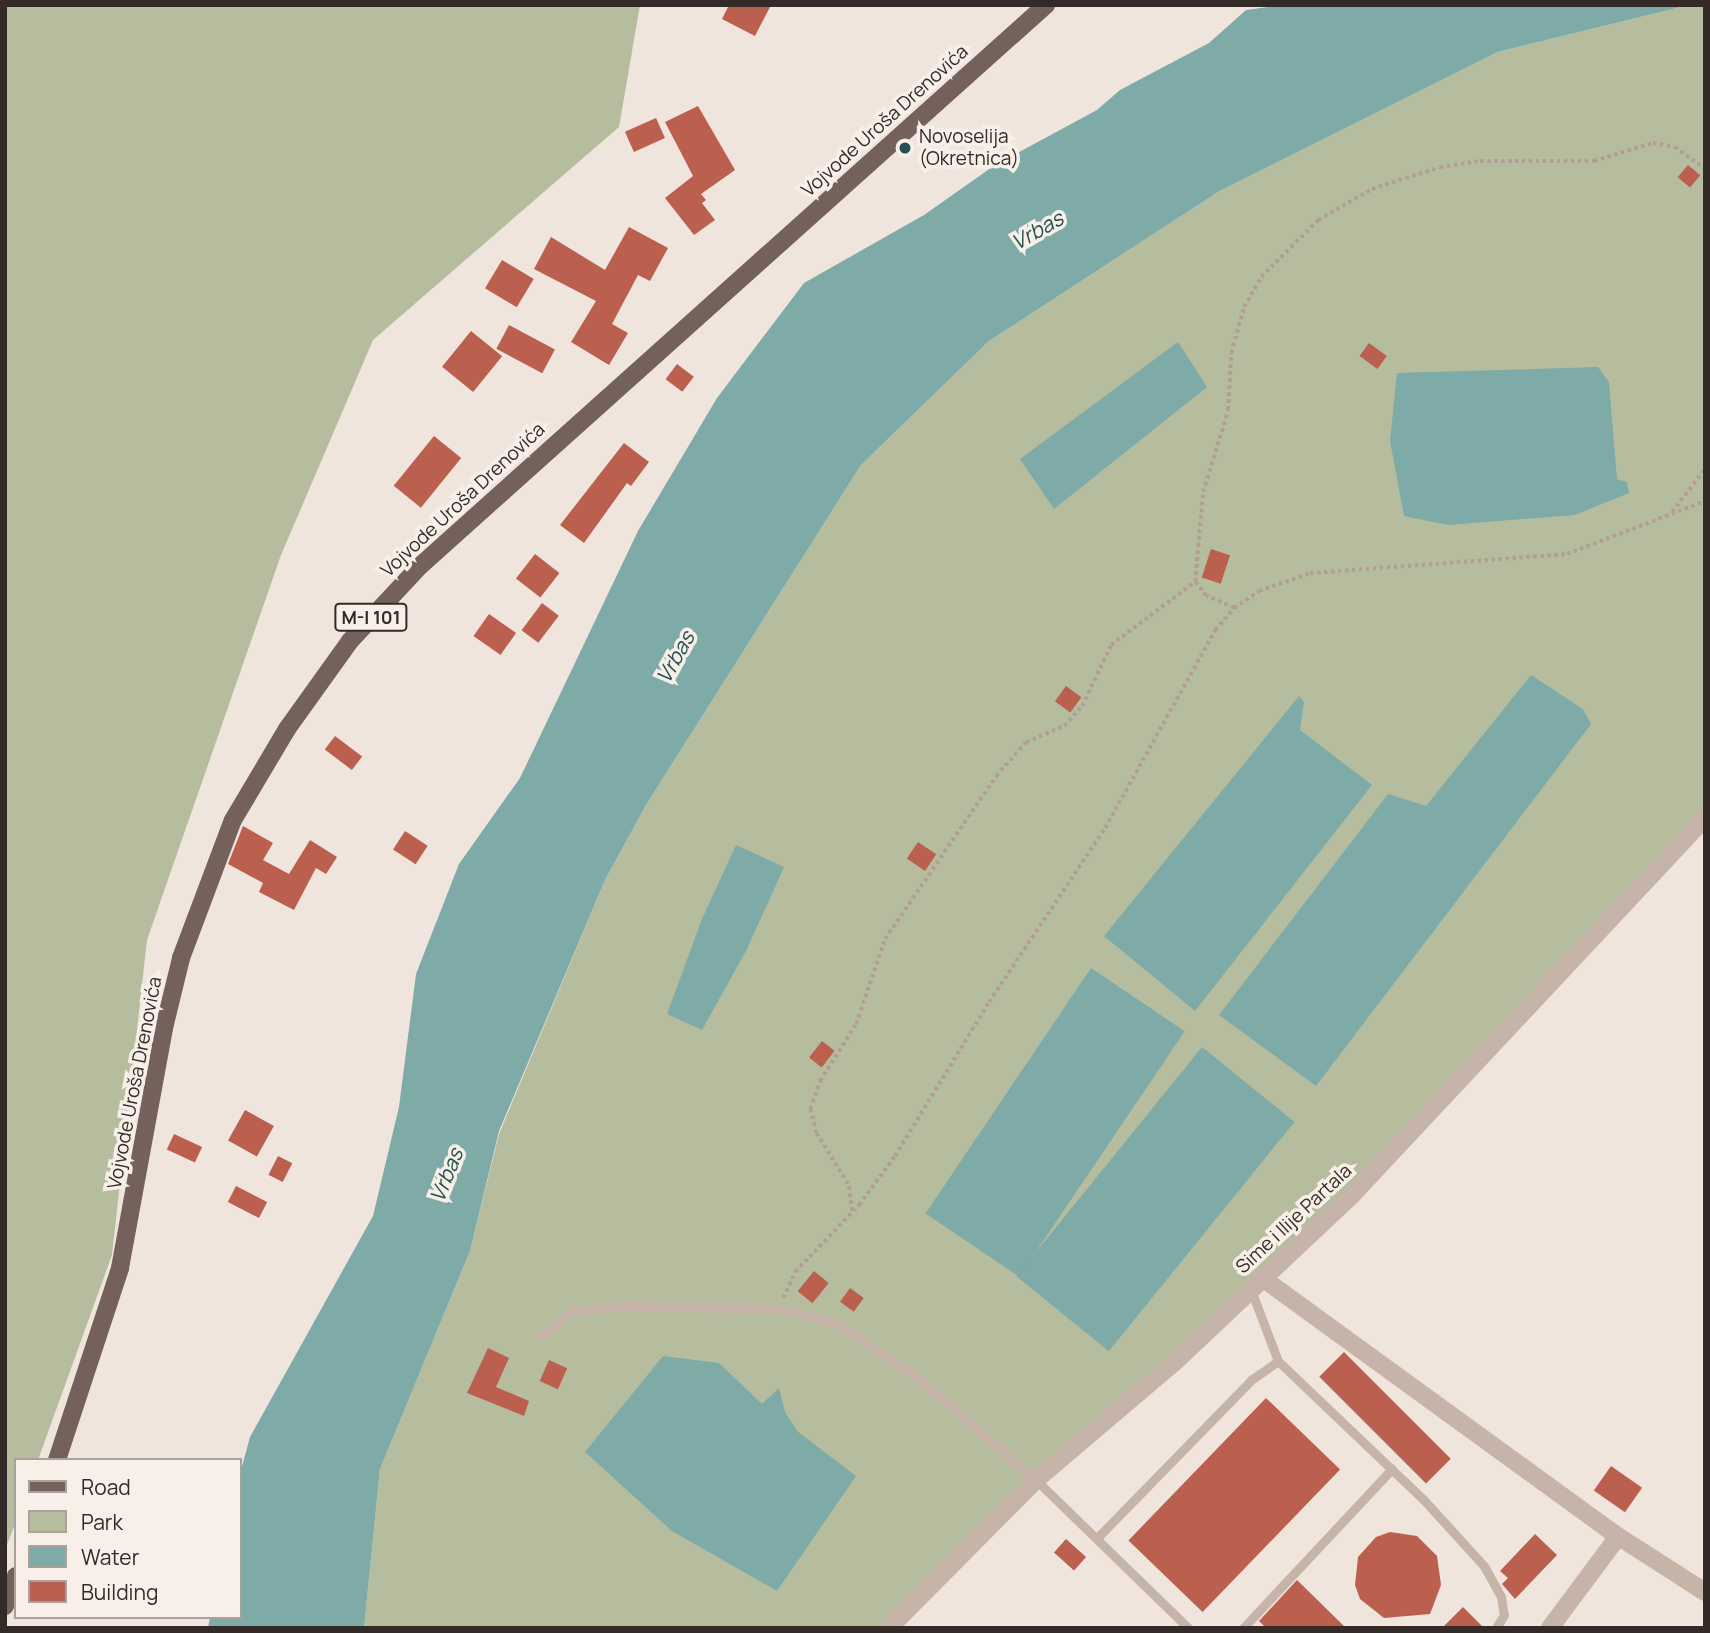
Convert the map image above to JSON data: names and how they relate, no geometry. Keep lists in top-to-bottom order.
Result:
{
  "streets": {
    "main road": ["Vojvode Uroša Drenovića", "M-I 101"],
    "street": ["Sime i Ilije Partala"]
  },
  "water": ["Vrbas"],
  "places": ["Novoselija (Okretnica)"],
  "legend": [
    "Road",
    "Park",
    "Water",
    "Building"
  ]
}
